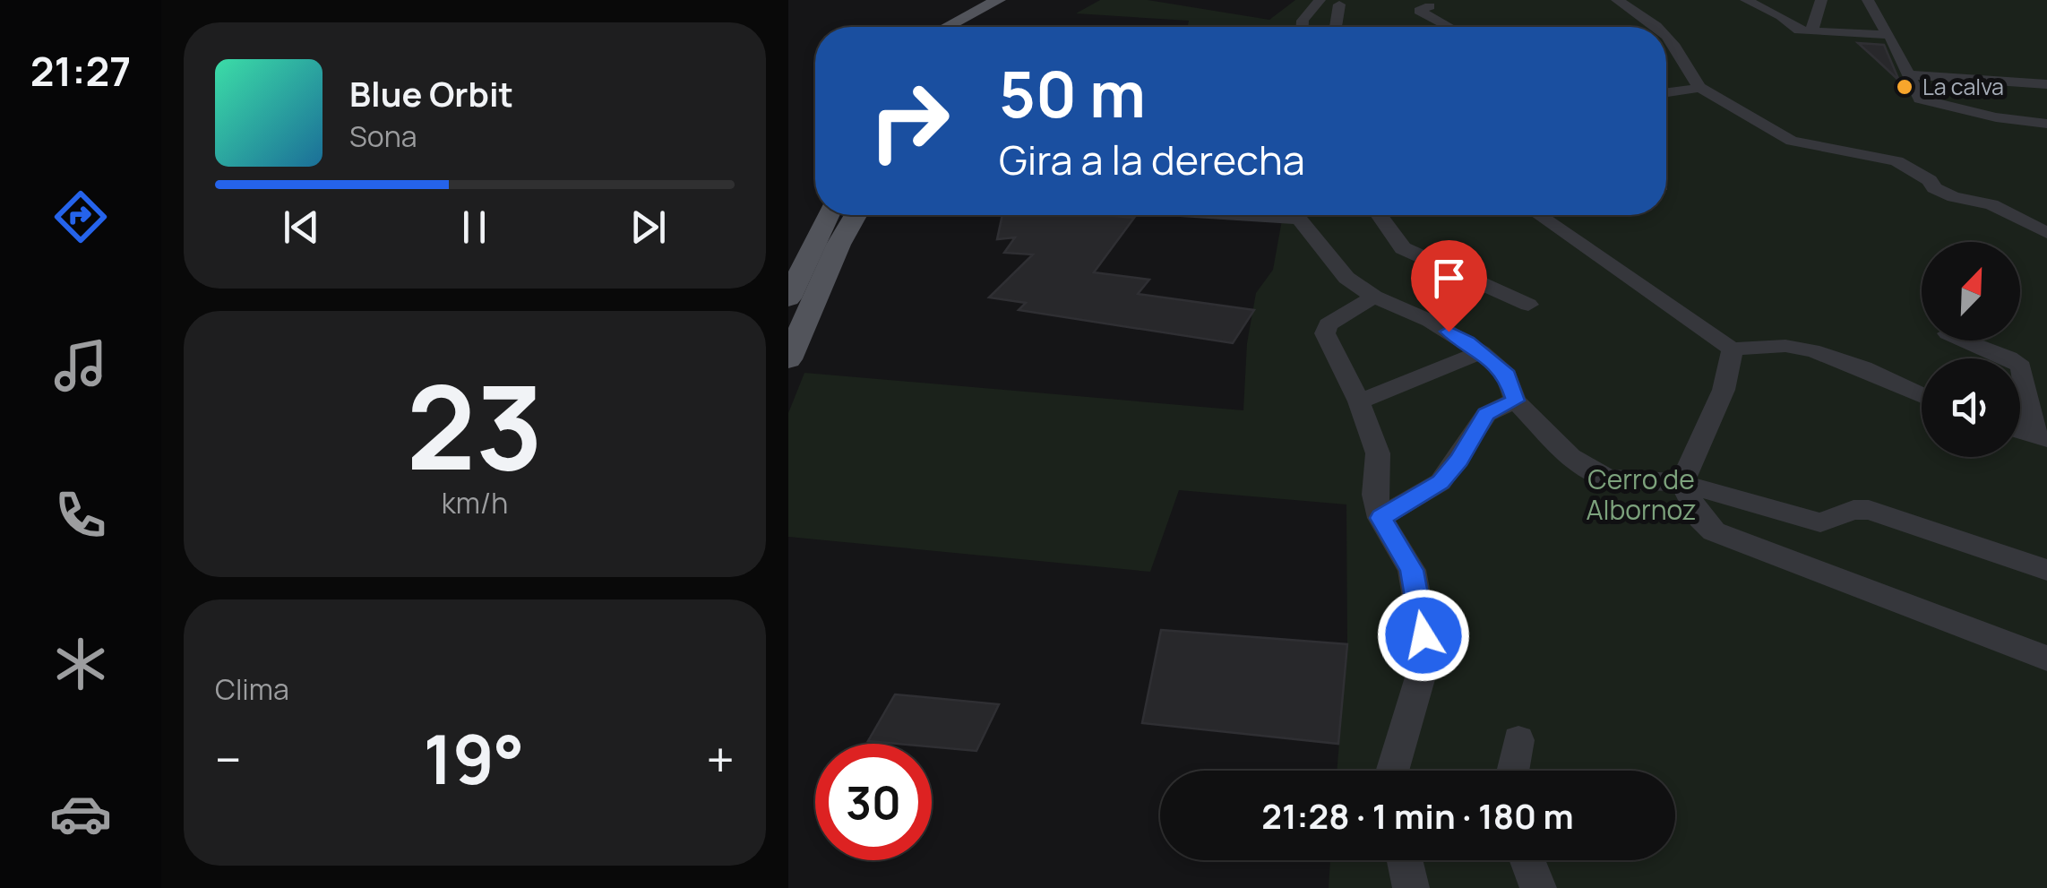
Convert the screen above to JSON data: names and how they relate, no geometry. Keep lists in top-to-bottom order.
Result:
{
  "parks": ["Cerro de Albornoz"],
  "places": ["La calva"],
  "north": "top right",
  "page": {
    "tabs": "21:27",
    "turn": ["50 m", "Gira a la derecha"],
    "song": ["Blue Orbit", "Sona"],
    "tile": [
      ["23", "km/h"],
      "Clima"
    ],
    "heat": ["−", "19°", "+"],
    "limit": "30",
    "trip": "21:28 · 1 min · 180 m"
  }
}
